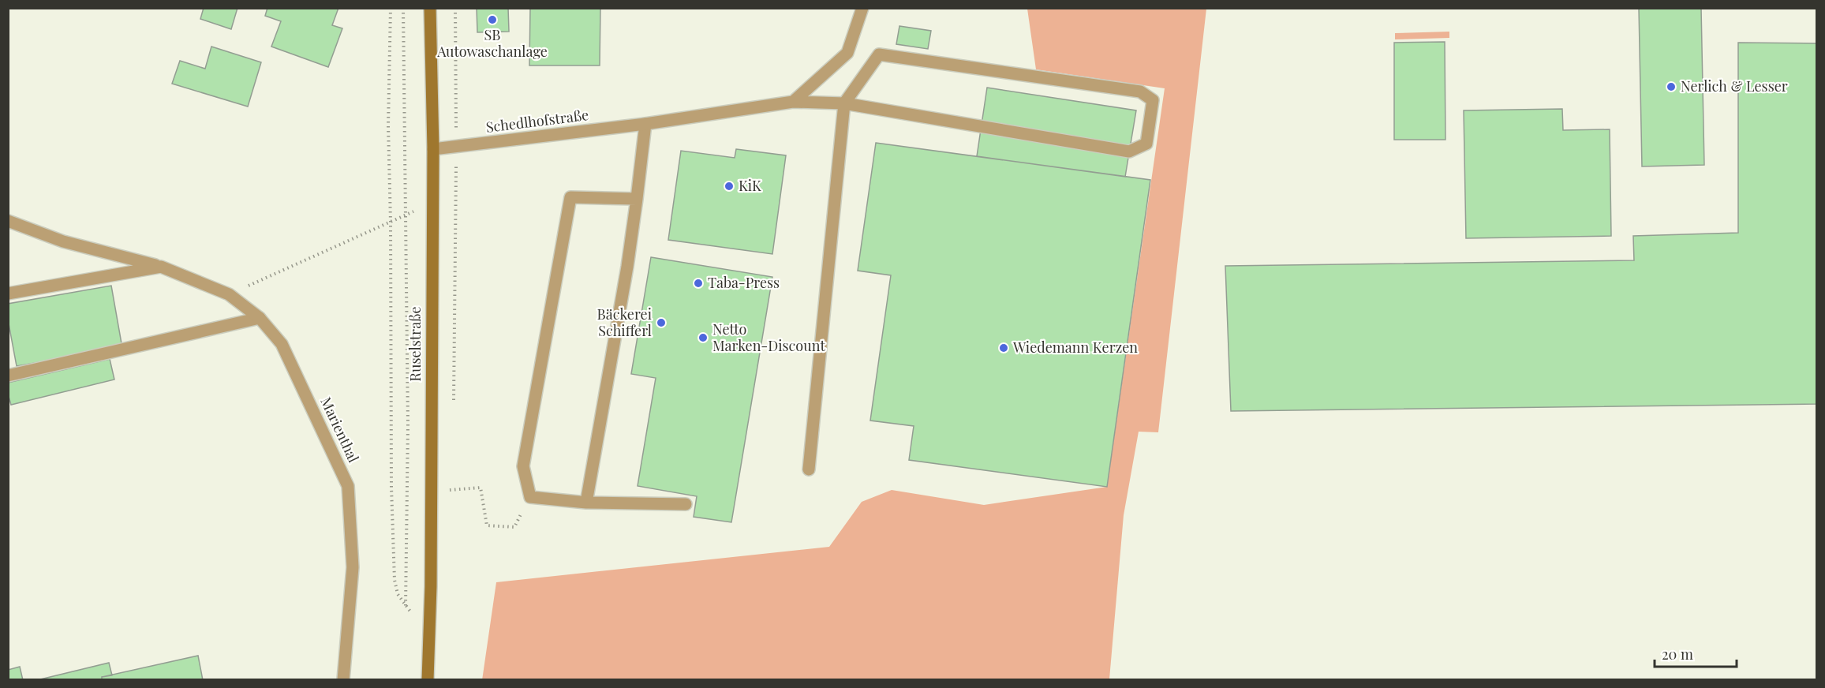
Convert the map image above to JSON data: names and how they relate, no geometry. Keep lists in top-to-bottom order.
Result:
{
  "streets": {
    "main road": ["Ruselstraße"],
    "street": ["Schedlhofstraße", "Marienthal"]
  },
  "crossings": [
    ["Schedlhofstraße", "Ruselstraße"]
  ],
  "places": [
    "SB Autowaschanlage",
    "Nerlich & Lesser",
    "KiK",
    "Taba-Press",
    "Bäckerei Schifferl",
    "Netto Marken-Discount",
    "Wiedemann Kerzen"
  ],
  "scale_bar": "20 m"
}
